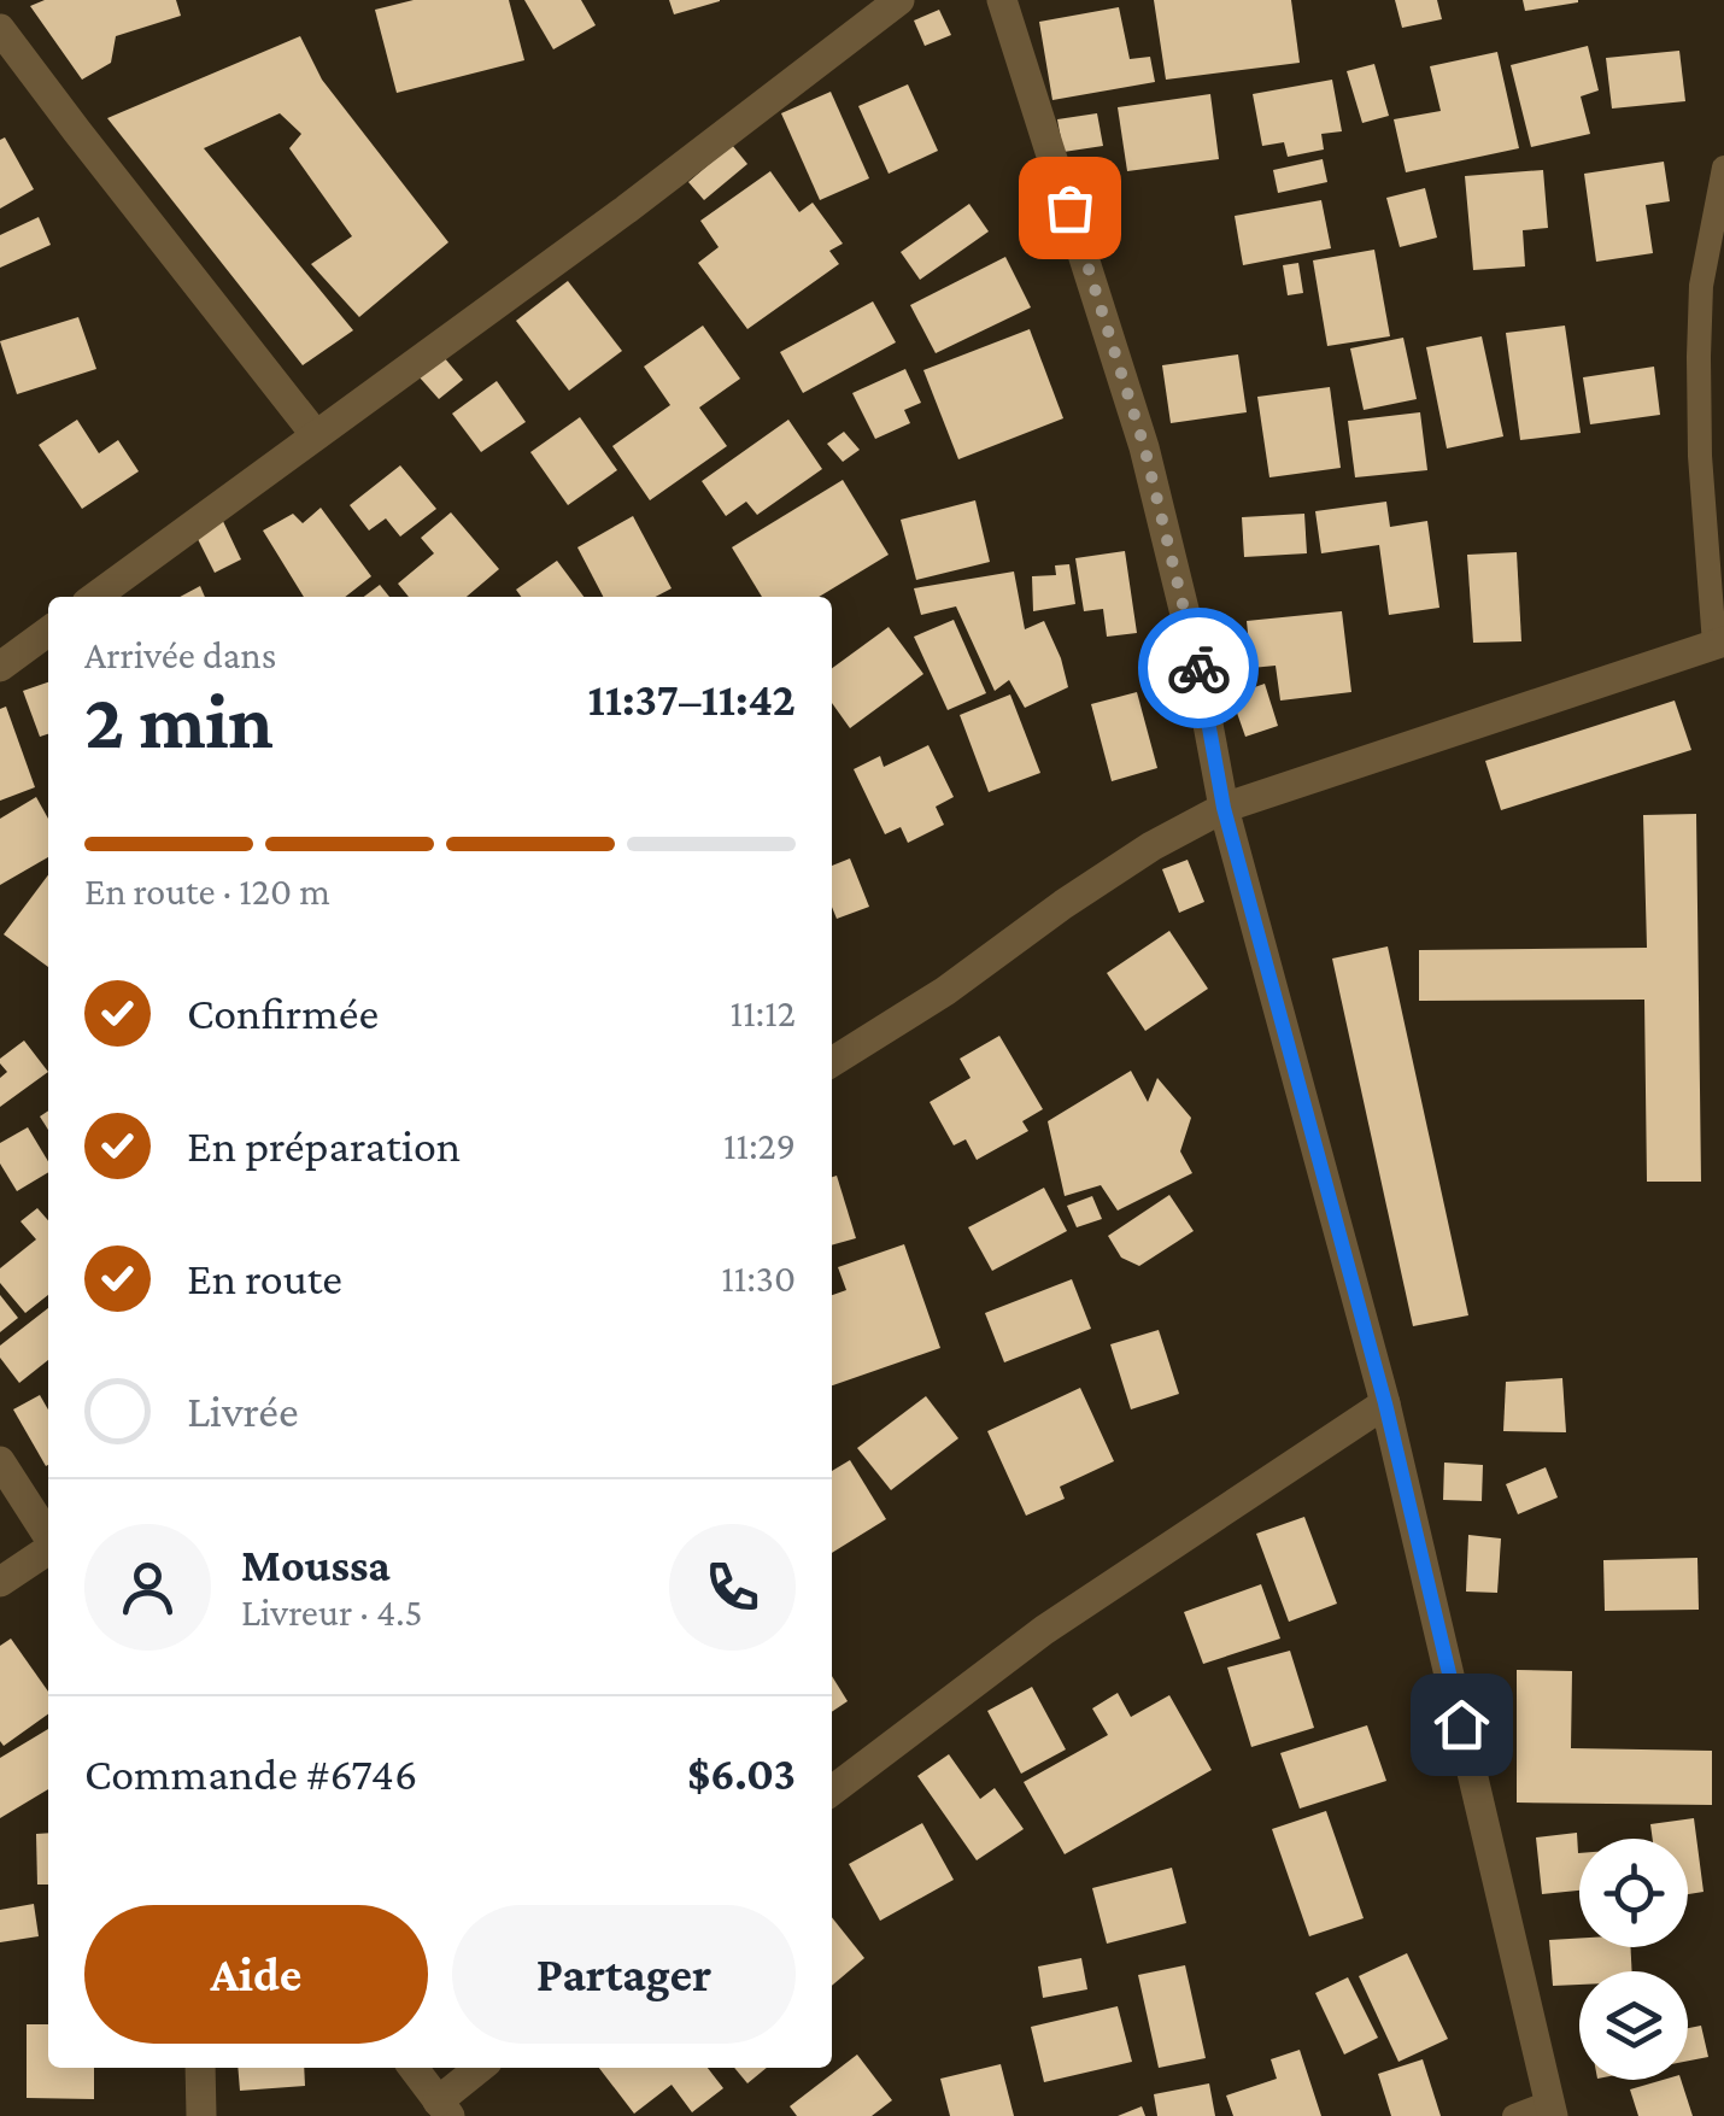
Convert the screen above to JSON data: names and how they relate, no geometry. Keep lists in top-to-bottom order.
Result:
{
  "page": {
    "heading": ["2 min", "Arrivée dans", "11:37–11:42"],
    "panel": [
      "Moussa",
      "Livreur · 4.5",
      "Commande #6746",
      "$6.03"
    ],
    "bar": "En route · 120 m",
    "list": [
      ["Confirmée", "11:12"],
      ["En préparation", "11:29"],
      ["En route", "11:30"],
      "Livrée"
    ],
    "buttons": ["Aide", "Partager"]
  }
}
